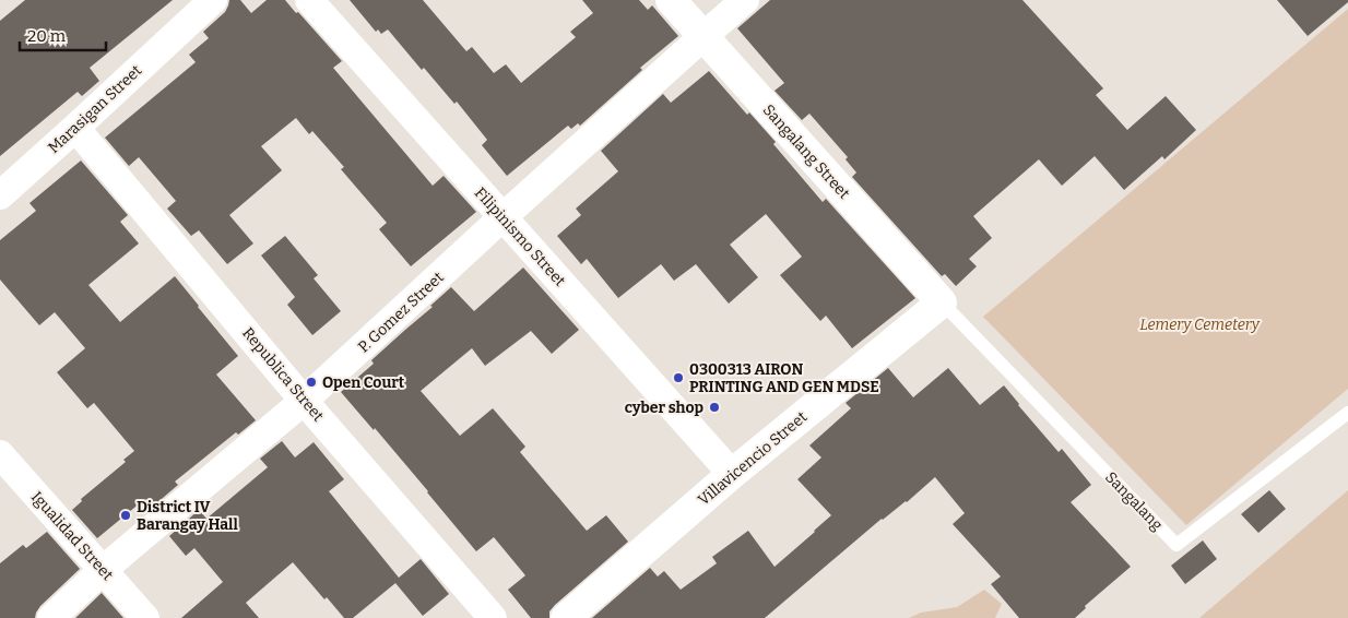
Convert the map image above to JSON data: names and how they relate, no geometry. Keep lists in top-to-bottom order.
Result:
{
  "streets": {
    "street": [
      "Marasigan Street",
      "Sangalang Street",
      "Filipinismo Street",
      "P. Gomez Street",
      "Republica Street",
      "Villavicencio Street",
      "Igualidad Street"
    ],
    "lane": ["Sangalang"]
  },
  "crossings": [
    ["Marasigan Street", "Republica Street"],
    ["Sangalang Street", "P. Gomez Street"],
    ["Sangalang Street", "Villavicencio Street"],
    ["Sangalang Street", "Sangalang"],
    ["Filipinismo Street", "P. Gomez Street"],
    ["Filipinismo Street", "Villavicencio Street"],
    ["P. Gomez Street", "Republica Street"],
    ["P. Gomez Street", "Igualidad Street"],
    ["Villavicencio Street", "Sangalang"]
  ],
  "parks": ["Lemery Cemetery"],
  "places": [
    "0300313 AIRON PRINTING AND GEN MDSE",
    "Open Court",
    "cyber shop",
    "District IV Barangay Hall"
  ],
  "scale_bar": "20 m"
}
